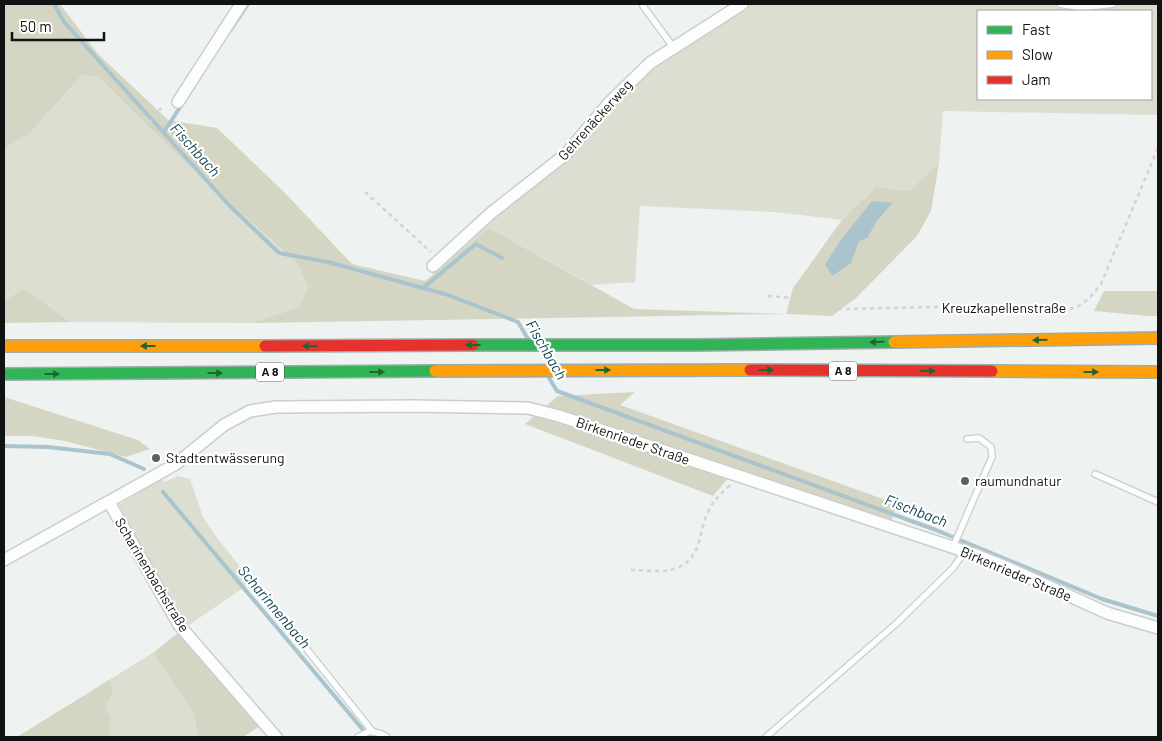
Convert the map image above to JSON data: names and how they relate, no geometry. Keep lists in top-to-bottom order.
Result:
{
  "streets": {
    "highway": ["A 8"],
    "street": ["Gehrenäckerweg", "Birkenrieder Straße", "Scharinenbachstraße"],
    "path": ["Kreuzkapellenstraße"]
  },
  "crossings": [
    ["Birkenrieder Straße", "Scharinenbachstraße"]
  ],
  "water": ["Fischbach", "Scharinnenbach"],
  "places": ["Stadtentwässerung", "raumundnatur"],
  "legend": ["Fast", "Slow", "Jam"],
  "scale_bar": "50 m"
}
